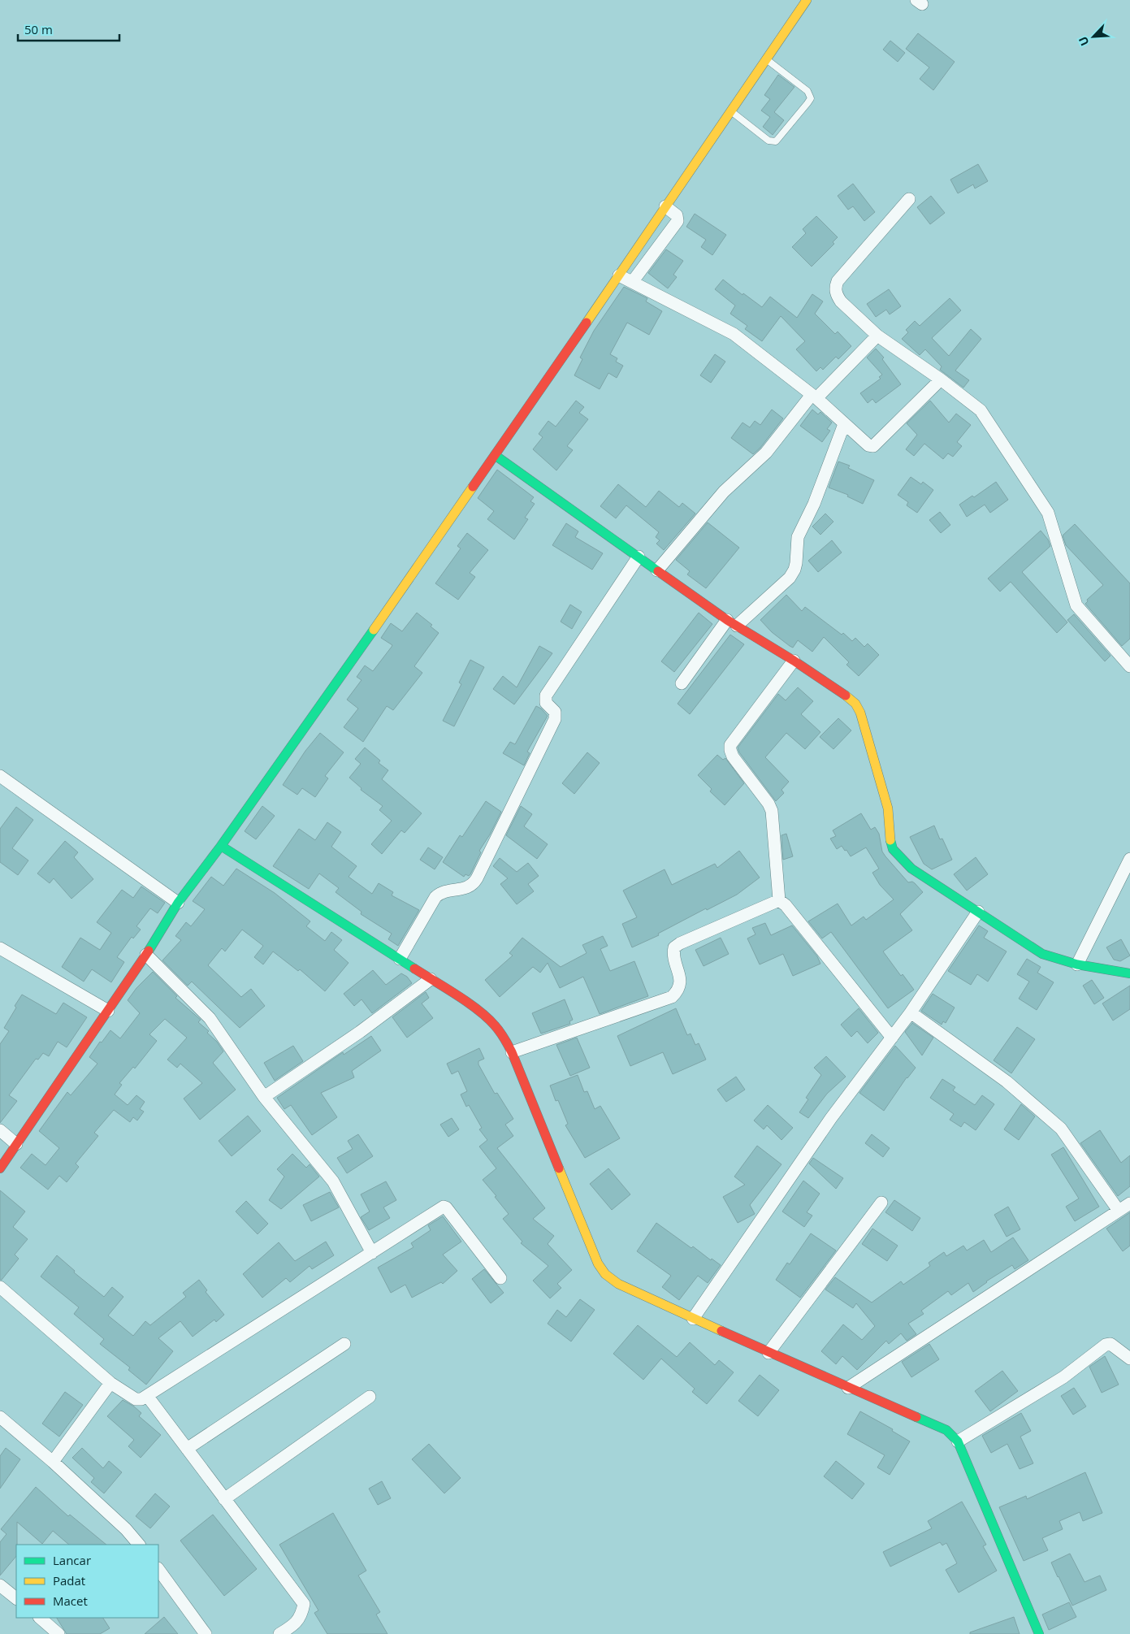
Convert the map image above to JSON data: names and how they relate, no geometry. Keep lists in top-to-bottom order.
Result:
{
  "legend": ["Lancar", "Padat", "Macet"],
  "scale_bar": "50 m",
  "north": "bottom left"
}
